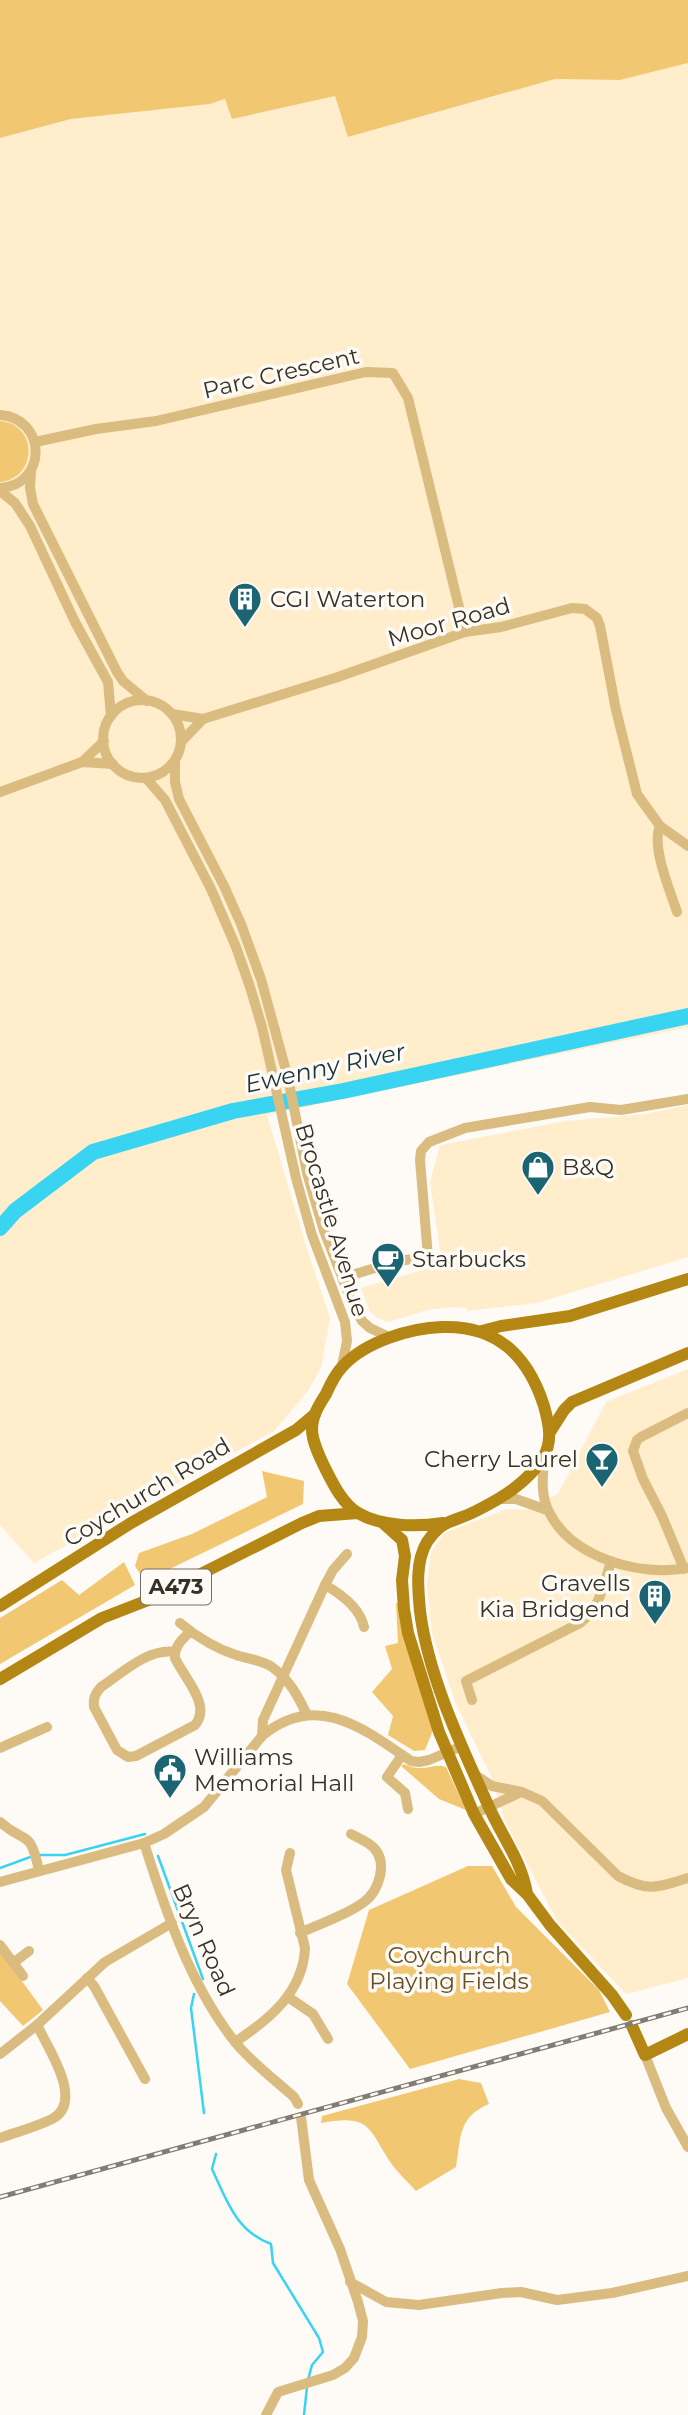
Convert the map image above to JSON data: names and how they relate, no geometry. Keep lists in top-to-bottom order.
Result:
{
  "streets": {
    "main road": ["Coychurch Road", "A473"],
    "street": [
      "Parc Crescent",
      "Moor Road",
      "Brocastle Avenue",
      "Bryn Road"
    ]
  },
  "crossings": [
    ["Parc Crescent", "Moor Road"],
    ["Moor Road", "Brocastle Avenue"],
    ["Brocastle Avenue", "Coychurch Road"],
    ["Brocastle Avenue", "A473"],
    ["Coychurch Road", "A473"]
  ],
  "water": ["Ewenny River"],
  "parks": ["Coychurch Playing Fields"],
  "places": {
    "building": ["CGI Waterton", "Gravells Kia Bridgend"],
    "shop": ["B&Q"],
    "cafe": ["Starbucks"],
    "bar": ["Cherry Laurel"],
    "public building": ["Williams Memorial Hall"]
  }
}
